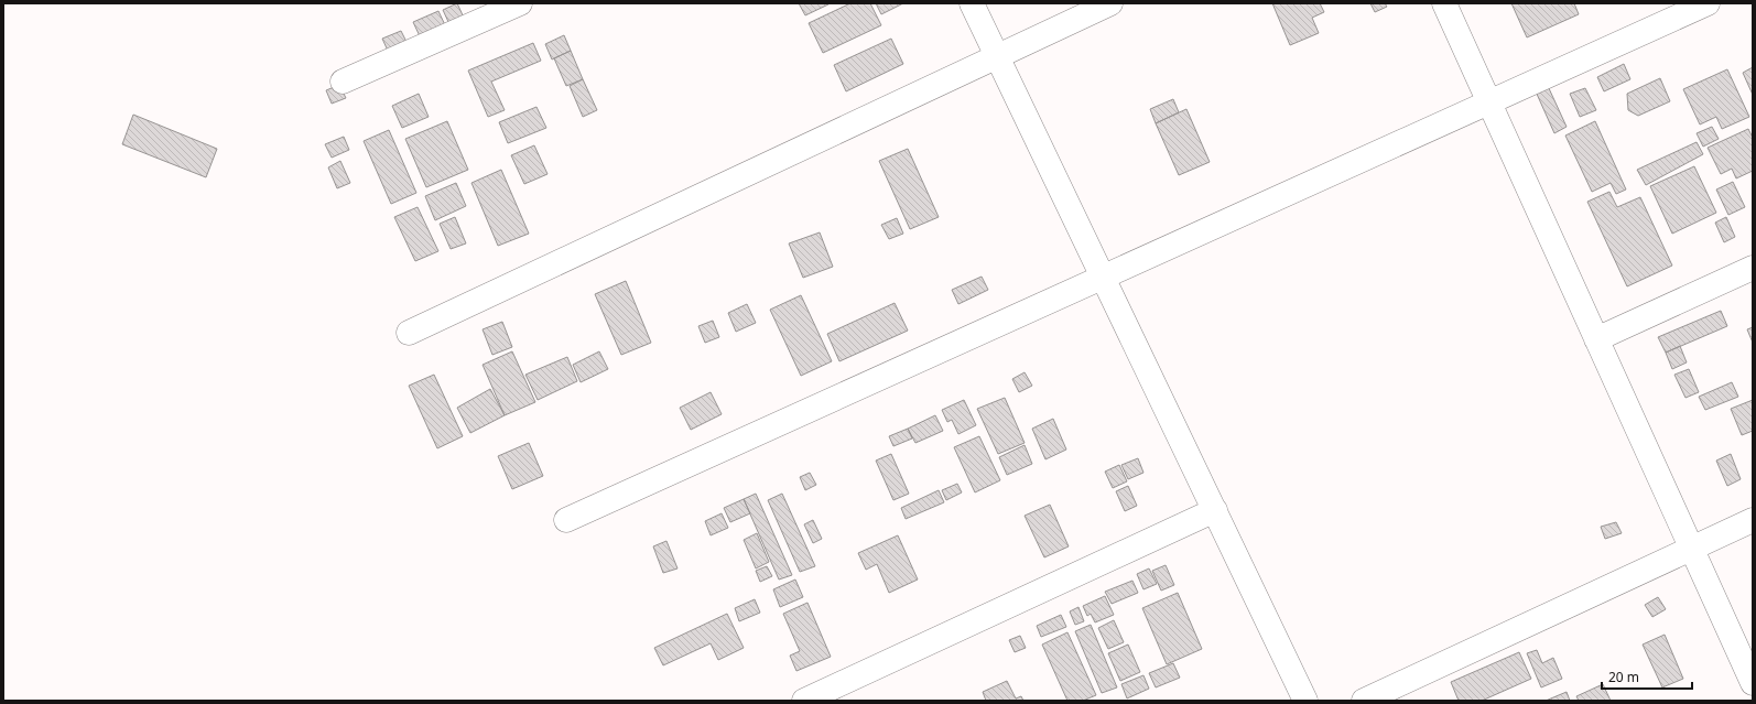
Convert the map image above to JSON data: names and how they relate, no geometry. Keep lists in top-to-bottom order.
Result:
{
  "scale_bar": "20 m"
}
